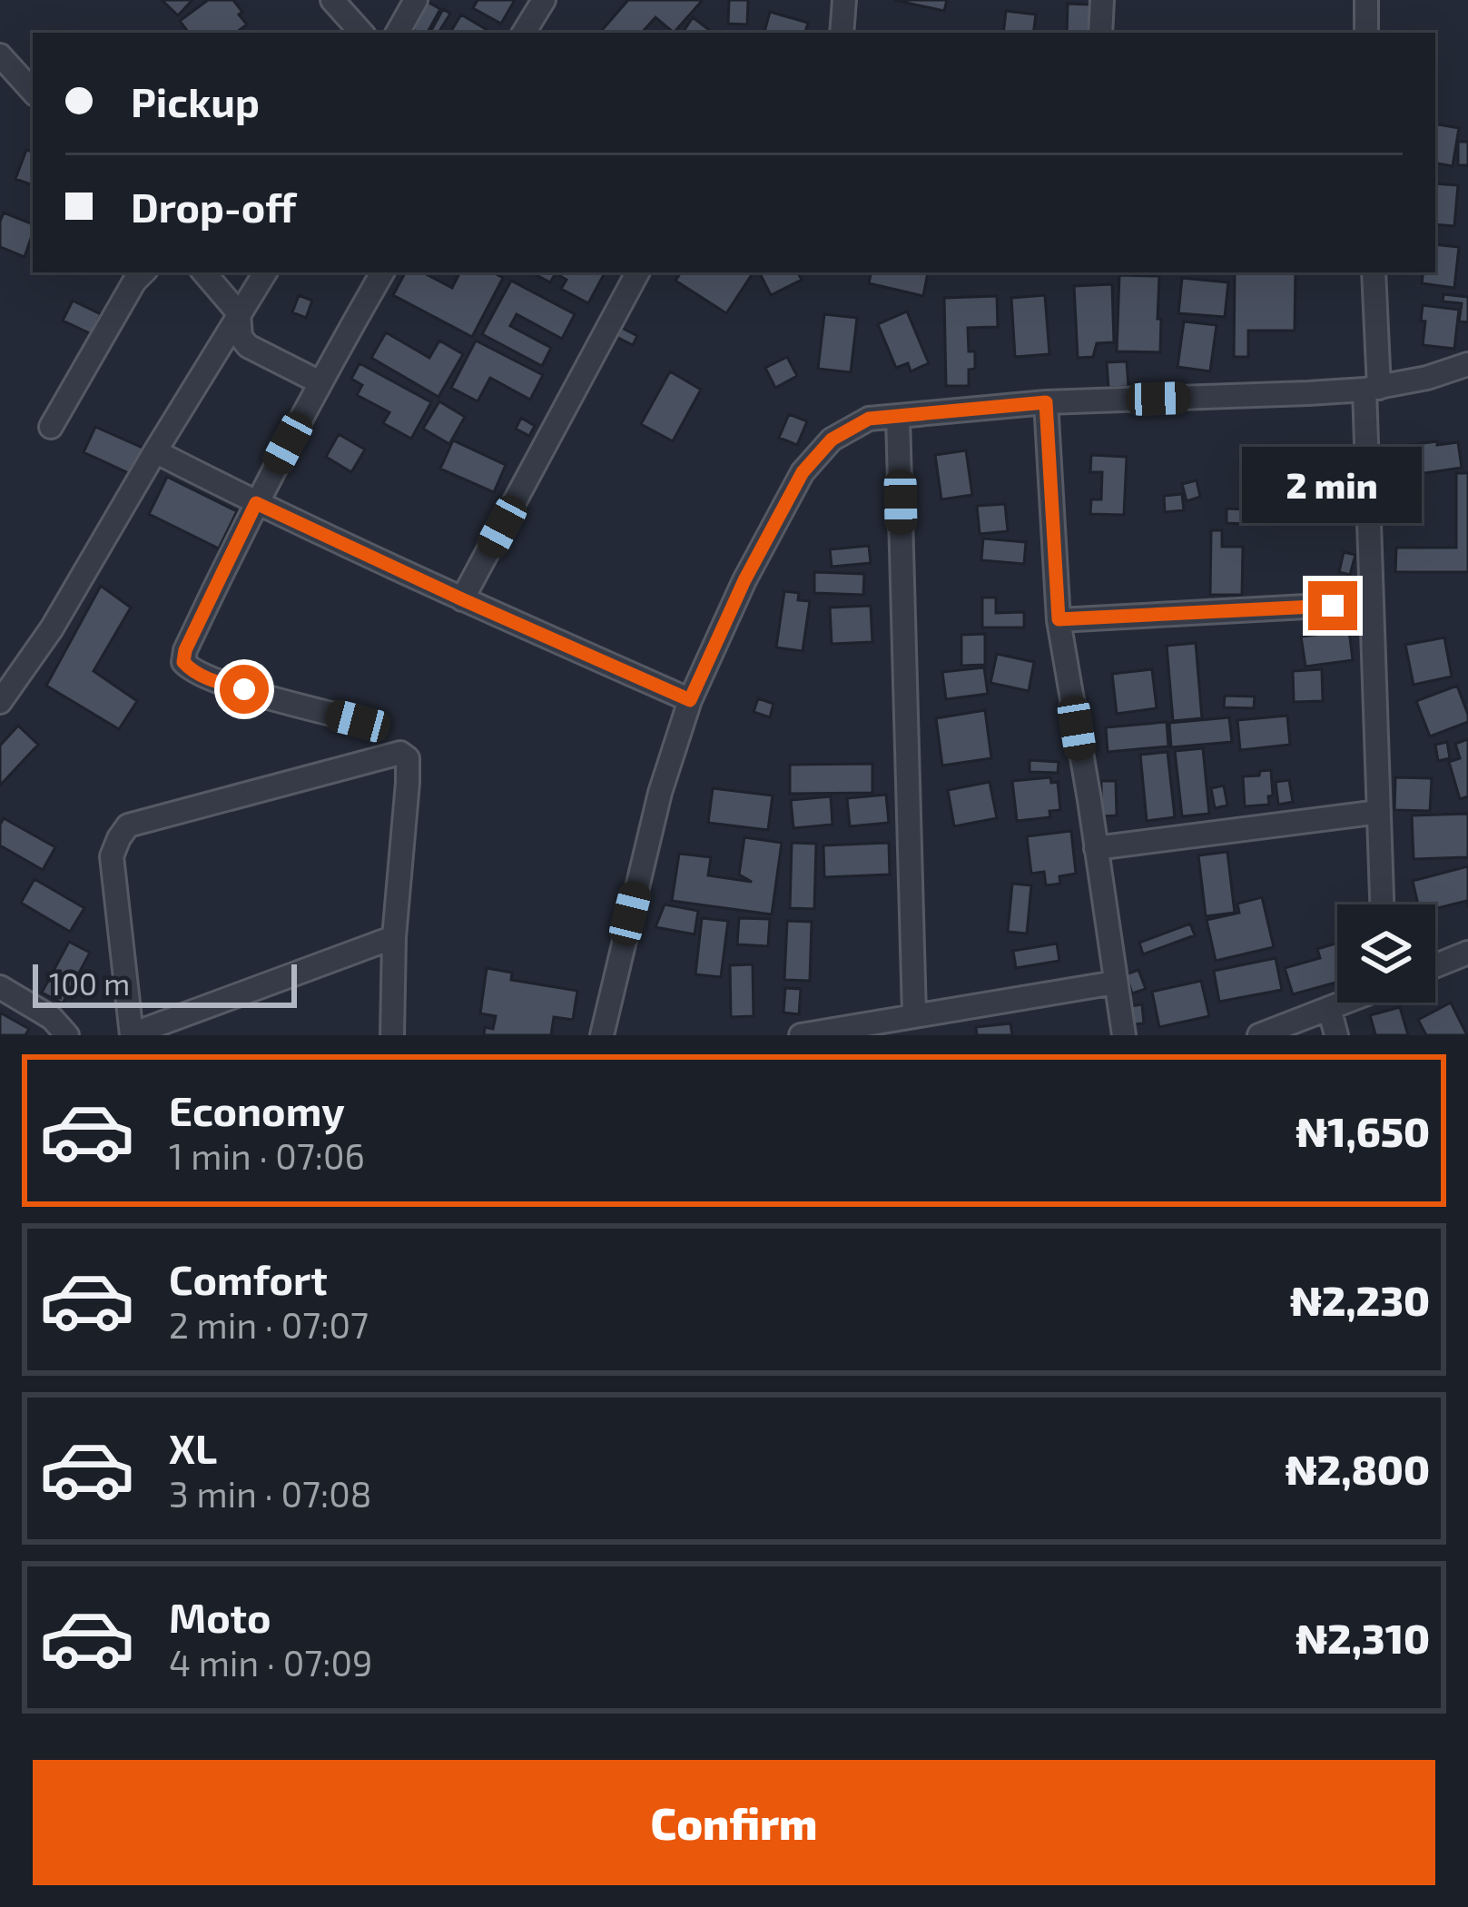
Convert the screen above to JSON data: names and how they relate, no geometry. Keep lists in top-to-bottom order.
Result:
{
  "scale_bar": "100 m",
  "page": {
    "banner": ["Pickup", "Drop-off"],
    "bubble": "2 min",
    "scale": "100 m",
    "list": [
      {
        "name": "Economy",
        "note": "1 min · 07:06",
        "value": "₦1,650"
      },
      {
        "name": "Comfort",
        "note": "2 min · 07:07",
        "value": "₦2,230"
      },
      {
        "name": "XL",
        "note": "3 min · 07:08",
        "value": "₦2,800"
      },
      {
        "name": "Moto",
        "note": "4 min · 07:09",
        "value": "₦2,310"
      }
    ],
    "buttons": "Confirm"
  }
}
